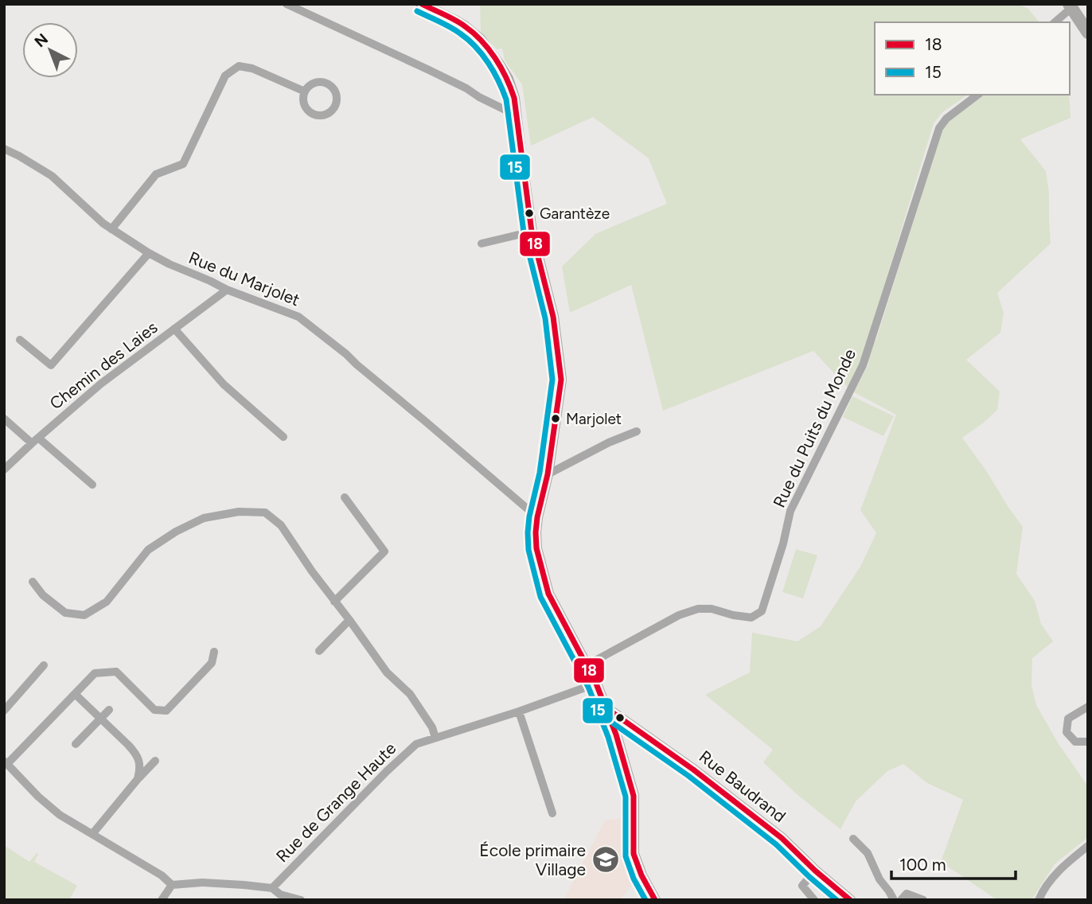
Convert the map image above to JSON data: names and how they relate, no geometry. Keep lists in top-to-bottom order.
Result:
{
  "streets": {
    "street": [
      "Rue du Marjolet",
      "Chemin des Laies",
      "Rue du Puits du Monde",
      "Rue Baudrand",
      "Rue de Grange Haute"
    ]
  },
  "crossings": [
    ["Rue du Marjolet", "Chemin des Laies"]
  ],
  "places": {
    "other": ["Garantèze", "Marjolet"],
    "school or university": ["École primaire Village"]
  },
  "lines": ["transit line 18", "transit line 15"],
  "legend": ["18", "15"],
  "scale_bar": "100 m",
  "north": "top left"
}
